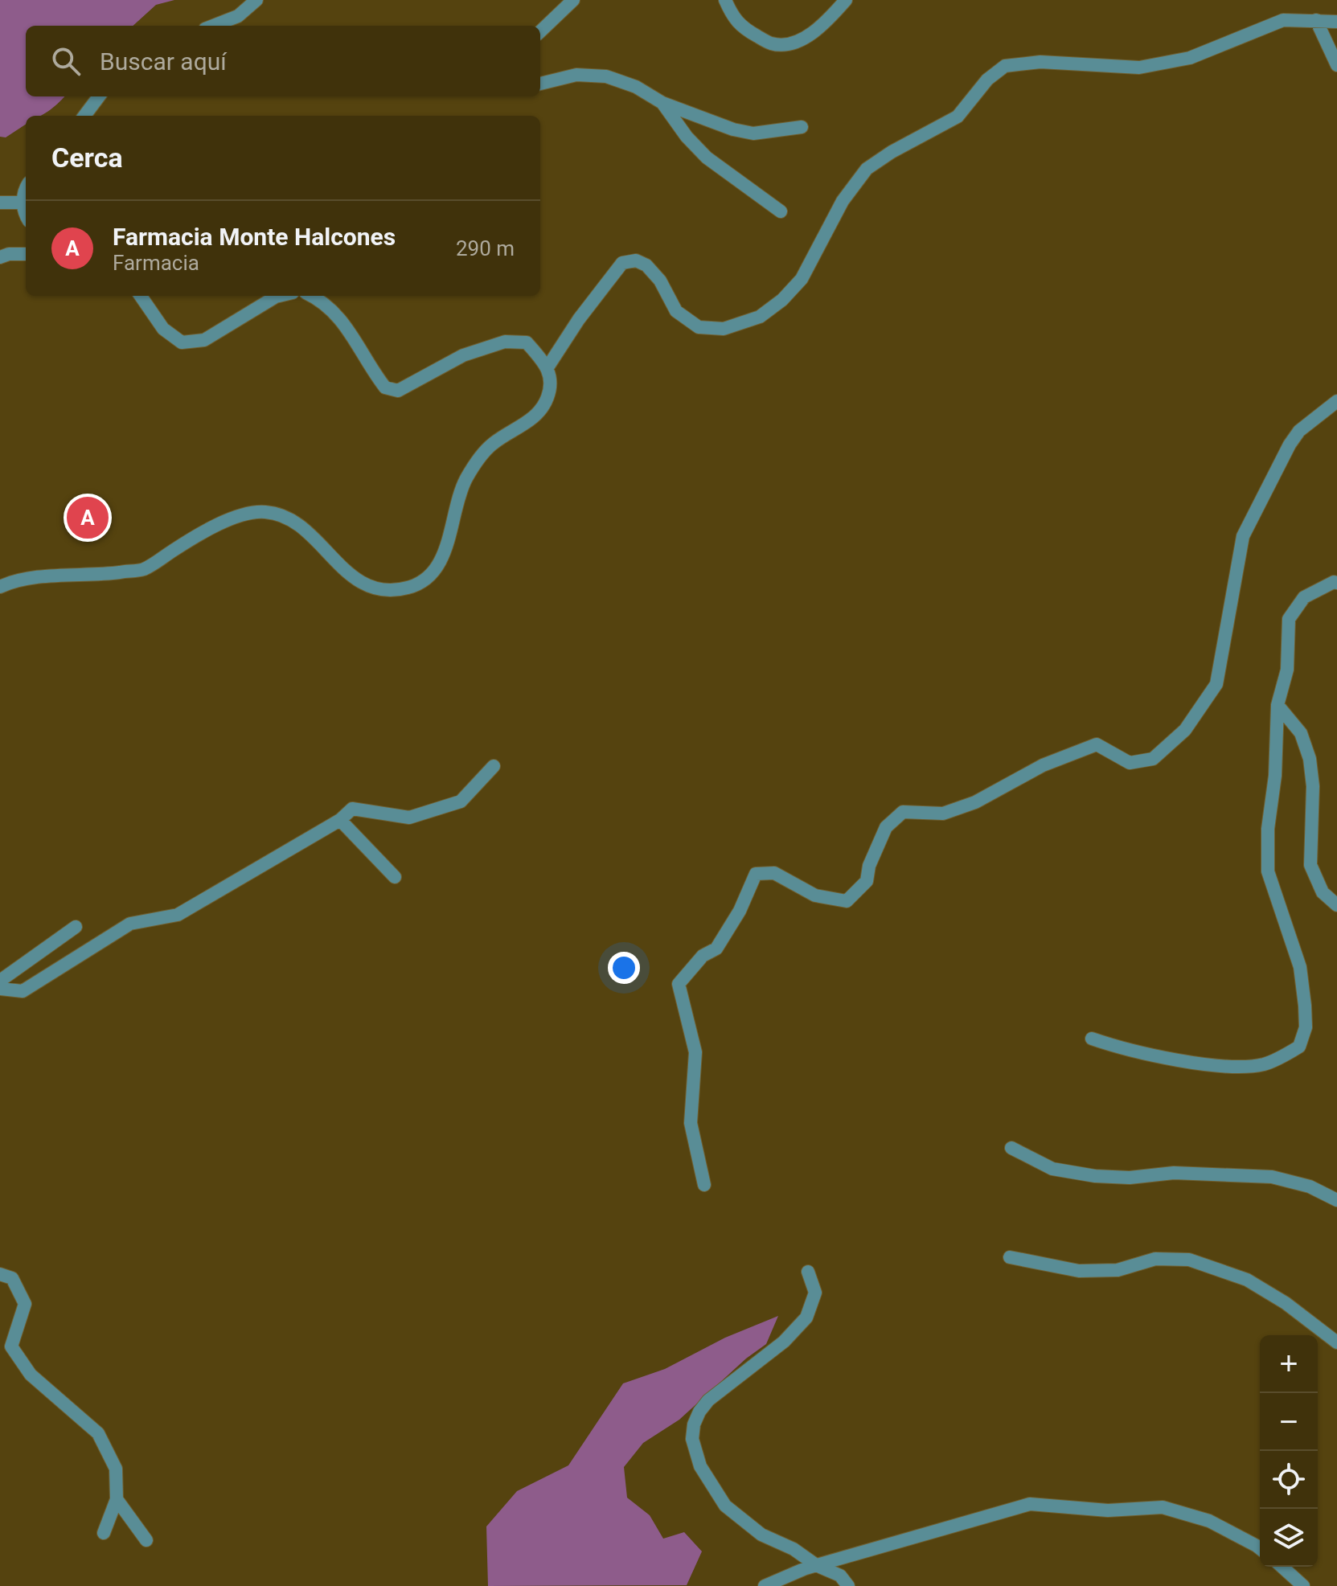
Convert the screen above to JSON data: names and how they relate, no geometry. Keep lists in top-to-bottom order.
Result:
{
  "page": {
    "search": "Buscar aquí",
    "heading": "Cerca",
    "list": [
      {
        "mark": "A",
        "name": "Farmacia Monte Halcones",
        "note": "Farmacia",
        "value": "290 m"
      }
    ],
    "pins": "A",
    "map_buttons": ["+", "−"]
  }
}
